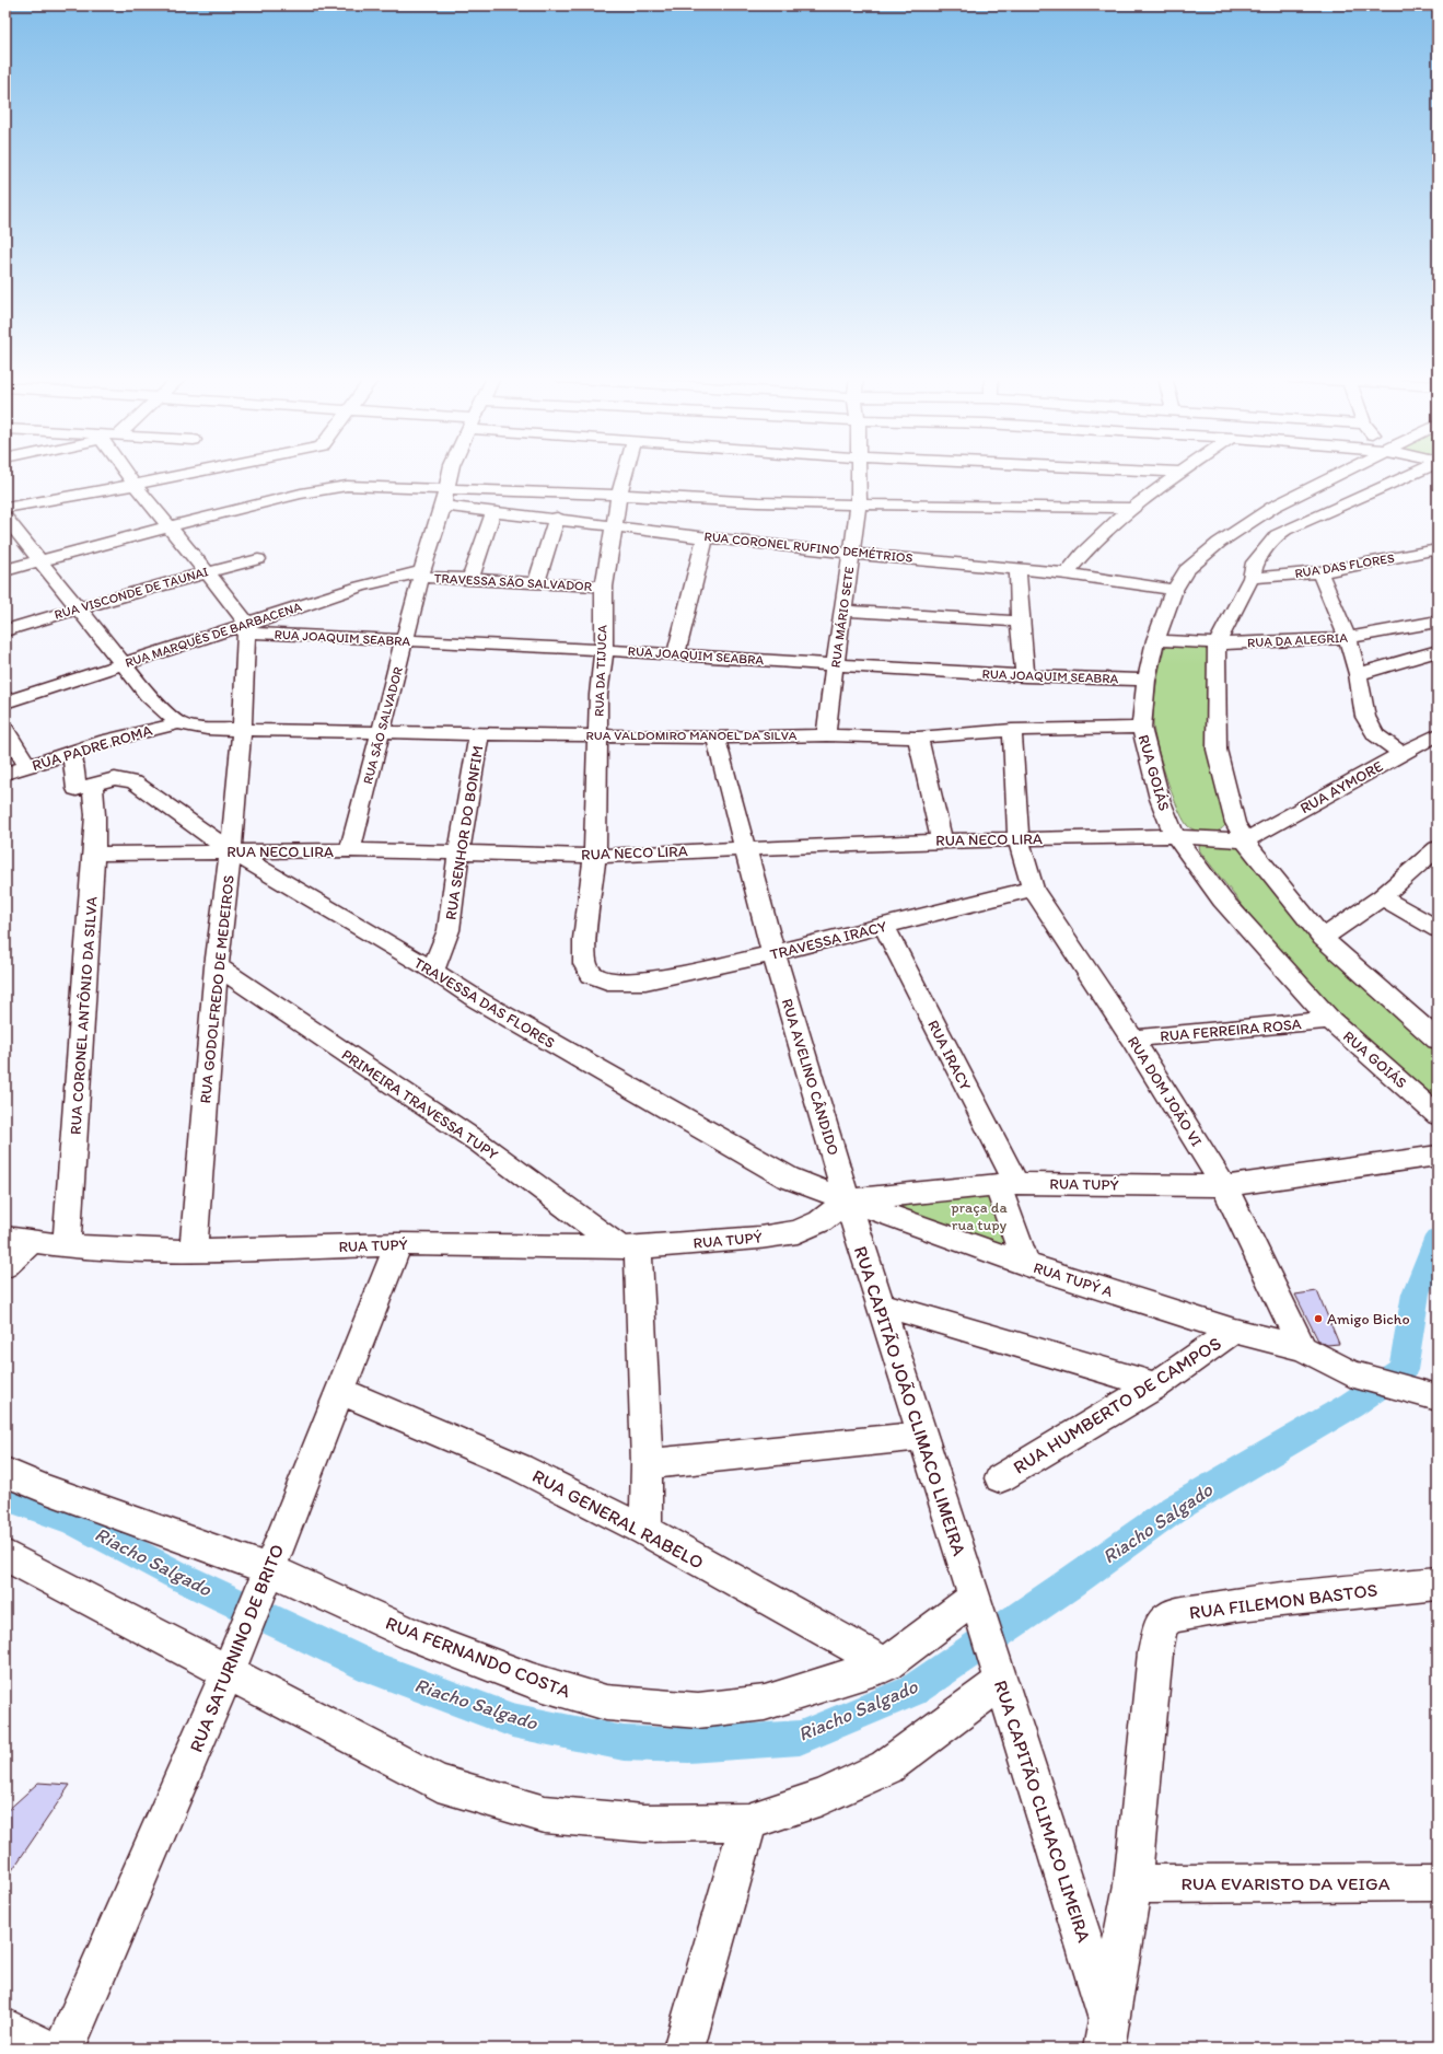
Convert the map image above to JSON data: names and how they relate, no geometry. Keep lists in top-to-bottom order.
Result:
{
  "streets": {
    "street": [
      "RUA CORONEL RUFINO DEMÉTRIOS",
      "RUA DAS FLORES",
      "TRAVESSA SÃO SALVADOR",
      "RUA VISCONDE DE TAUNAI",
      "RUA MÁRIO SETE",
      "RUA MARQUÊS DE BARBACENA",
      "RUA JOAQUIM SEABRA",
      "RUA DA ALEGRIA",
      "RUA DA TIJUCA",
      "RUA SÃO SALVADOR",
      "RUA VALDOMIRO MANOEL DA SILVA",
      "RUA PADRE ROMA",
      "RUA GOIÁS",
      "RUA AYMORE",
      "RUA SENHOR DO BONFIM",
      "RUA NECO LIRA",
      "TRAVESSA IRACY",
      "RUA GODOLFREDO DE MEDEIROS",
      "TRAVESSA DAS FLORES",
      "RUA CORONEL ANTÔNIO DA SILVA",
      "RUA FERREIRA ROSA",
      "RUA IRACY",
      "RUA AVELINO CÂNDIDO",
      "RUA DOM JOÃO VI",
      "PRIMEIRA TRAVESSA TUPY",
      "RUA TUPÝ",
      "RUA TUPÝ A",
      "RUA CAPITÃO JOÃO CLIMACO LIMEIRA",
      "RUA HUMBERTO DE CAMPOS",
      "RUA GENERAL RABELO",
      "RUA FILEMON BASTOS",
      "RUA SATURNINO DE BRITO",
      "RUA FERNANDO COSTA",
      "RUA CAPITÃO CLIMACO LIMEIRA",
      "RUA EVARISTO DA VEIGA"
    ]
  },
  "crossings": [
    ["RUA CORONEL RUFINO DEMÉTRIOS", "RUA MÁRIO SETE"],
    ["RUA CORONEL RUFINO DEMÉTRIOS", "RUA DA TIJUCA"],
    ["RUA CORONEL RUFINO DEMÉTRIOS", "RUA SÃO SALVADOR"],
    ["RUA CORONEL RUFINO DEMÉTRIOS", "RUA GOIÁS"],
    ["TRAVESSA SÃO SALVADOR", "RUA MARQUÊS DE BARBACENA"],
    ["TRAVESSA SÃO SALVADOR", "RUA DA TIJUCA"],
    ["TRAVESSA SÃO SALVADOR", "RUA SÃO SALVADOR"],
    ["RUA MÁRIO SETE", "RUA JOAQUIM SEABRA"],
    ["RUA MÁRIO SETE", "RUA VALDOMIRO MANOEL DA SILVA"],
    ["RUA MARQUÊS DE BARBACENA", "RUA JOAQUIM SEABRA"],
    ["RUA MARQUÊS DE BARBACENA", "RUA SÃO SALVADOR"],
    ["RUA MARQUÊS DE BARBACENA", "RUA GODOLFREDO DE MEDEIROS"],
    ["RUA JOAQUIM SEABRA", "RUA DA TIJUCA"],
    ["RUA JOAQUIM SEABRA", "RUA SÃO SALVADOR"],
    ["RUA JOAQUIM SEABRA", "RUA GOIÁS"],
    ["RUA JOAQUIM SEABRA", "RUA GODOLFREDO DE MEDEIROS"],
    ["RUA DA ALEGRIA", "RUA GOIÁS"],
    ["RUA DA TIJUCA", "RUA VALDOMIRO MANOEL DA SILVA"],
    ["RUA DA TIJUCA", "RUA NECO LIRA"],
    ["RUA DA TIJUCA", "TRAVESSA IRACY"],
    ["RUA SÃO SALVADOR", "RUA VALDOMIRO MANOEL DA SILVA"],
    ["RUA SÃO SALVADOR", "RUA NECO LIRA"],
    ["RUA VALDOMIRO MANOEL DA SILVA", "RUA PADRE ROMA"],
    ["RUA VALDOMIRO MANOEL DA SILVA", "RUA GOIÁS"],
    ["RUA VALDOMIRO MANOEL DA SILVA", "RUA SENHOR DO BONFIM"],
    ["RUA VALDOMIRO MANOEL DA SILVA", "RUA GODOLFREDO DE MEDEIROS"],
    ["RUA VALDOMIRO MANOEL DA SILVA", "RUA AVELINO CÂNDIDO"],
    ["RUA VALDOMIRO MANOEL DA SILVA", "RUA DOM JOÃO VI"],
    ["RUA PADRE ROMA", "RUA CORONEL ANTÔNIO DA SILVA"],
    ["RUA GOIÁS", "RUA NECO LIRA"],
    ["RUA GOIÁS", "RUA FERREIRA ROSA"],
    ["RUA AYMORE", "RUA NECO LIRA"],
    ["RUA SENHOR DO BONFIM", "RUA NECO LIRA"],
    ["RUA SENHOR DO BONFIM", "TRAVESSA DAS FLORES"],
    ["RUA NECO LIRA", "RUA GODOLFREDO DE MEDEIROS"],
    ["RUA NECO LIRA", "TRAVESSA DAS FLORES"],
    ["RUA NECO LIRA", "RUA CORONEL ANTÔNIO DA SILVA"],
    ["RUA NECO LIRA", "RUA AVELINO CÂNDIDO"],
    ["RUA NECO LIRA", "RUA DOM JOÃO VI"],
    ["TRAVESSA IRACY", "RUA IRACY"],
    ["TRAVESSA IRACY", "RUA AVELINO CÂNDIDO"],
    ["TRAVESSA IRACY", "RUA DOM JOÃO VI"],
    ["RUA GODOLFREDO DE MEDEIROS", "TRAVESSA DAS FLORES"],
    ["RUA GODOLFREDO DE MEDEIROS", "PRIMEIRA TRAVESSA TUPY"],
    ["RUA GODOLFREDO DE MEDEIROS", "RUA TUPÝ"],
    ["TRAVESSA DAS FLORES", "RUA CORONEL ANTÔNIO DA SILVA"],
    ["TRAVESSA DAS FLORES", "RUA AVELINO CÂNDIDO"],
    ["TRAVESSA DAS FLORES", "RUA TUPÝ"],
    ["TRAVESSA DAS FLORES", "RUA TUPÝ A"],
    ["TRAVESSA DAS FLORES", "RUA CAPITÃO JOÃO CLIMACO LIMEIRA"],
    ["RUA CORONEL ANTÔNIO DA SILVA", "RUA TUPÝ"],
    ["RUA FERREIRA ROSA", "RUA DOM JOÃO VI"],
    ["RUA IRACY", "RUA TUPÝ"],
    ["RUA IRACY", "RUA TUPÝ A"],
    ["RUA AVELINO CÂNDIDO", "RUA TUPÝ"],
    ["RUA AVELINO CÂNDIDO", "RUA TUPÝ A"],
    ["RUA AVELINO CÂNDIDO", "RUA CAPITÃO JOÃO CLIMACO LIMEIRA"],
    ["RUA DOM JOÃO VI", "RUA TUPÝ"],
    ["RUA DOM JOÃO VI", "RUA TUPÝ A"],
    ["PRIMEIRA TRAVESSA TUPY", "RUA TUPÝ"],
    ["RUA TUPÝ", "RUA TUPÝ A"],
    ["RUA TUPÝ", "RUA CAPITÃO JOÃO CLIMACO LIMEIRA"],
    ["RUA TUPÝ", "RUA SATURNINO DE BRITO"],
    ["RUA TUPÝ A", "RUA CAPITÃO JOÃO CLIMACO LIMEIRA"],
    ["RUA TUPÝ A", "RUA HUMBERTO DE CAMPOS"],
    ["RUA CAPITÃO JOÃO CLIMACO LIMEIRA", "RUA FERNANDO COSTA"],
    ["RUA CAPITÃO JOÃO CLIMACO LIMEIRA", "RUA CAPITÃO CLIMACO LIMEIRA"],
    ["RUA GENERAL RABELO", "RUA SATURNINO DE BRITO"],
    ["RUA GENERAL RABELO", "RUA FERNANDO COSTA"],
    ["RUA FILEMON BASTOS", "RUA CAPITÃO CLIMACO LIMEIRA"],
    ["RUA FILEMON BASTOS", "RUA EVARISTO DA VEIGA"],
    ["RUA SATURNINO DE BRITO", "RUA FERNANDO COSTA"],
    ["RUA FERNANDO COSTA", "RUA CAPITÃO CLIMACO LIMEIRA"]
  ],
  "water": ["Riacho Salgado"],
  "parks": ["praça da rua tupy"],
  "places": ["Amigo Bicho"]
}
